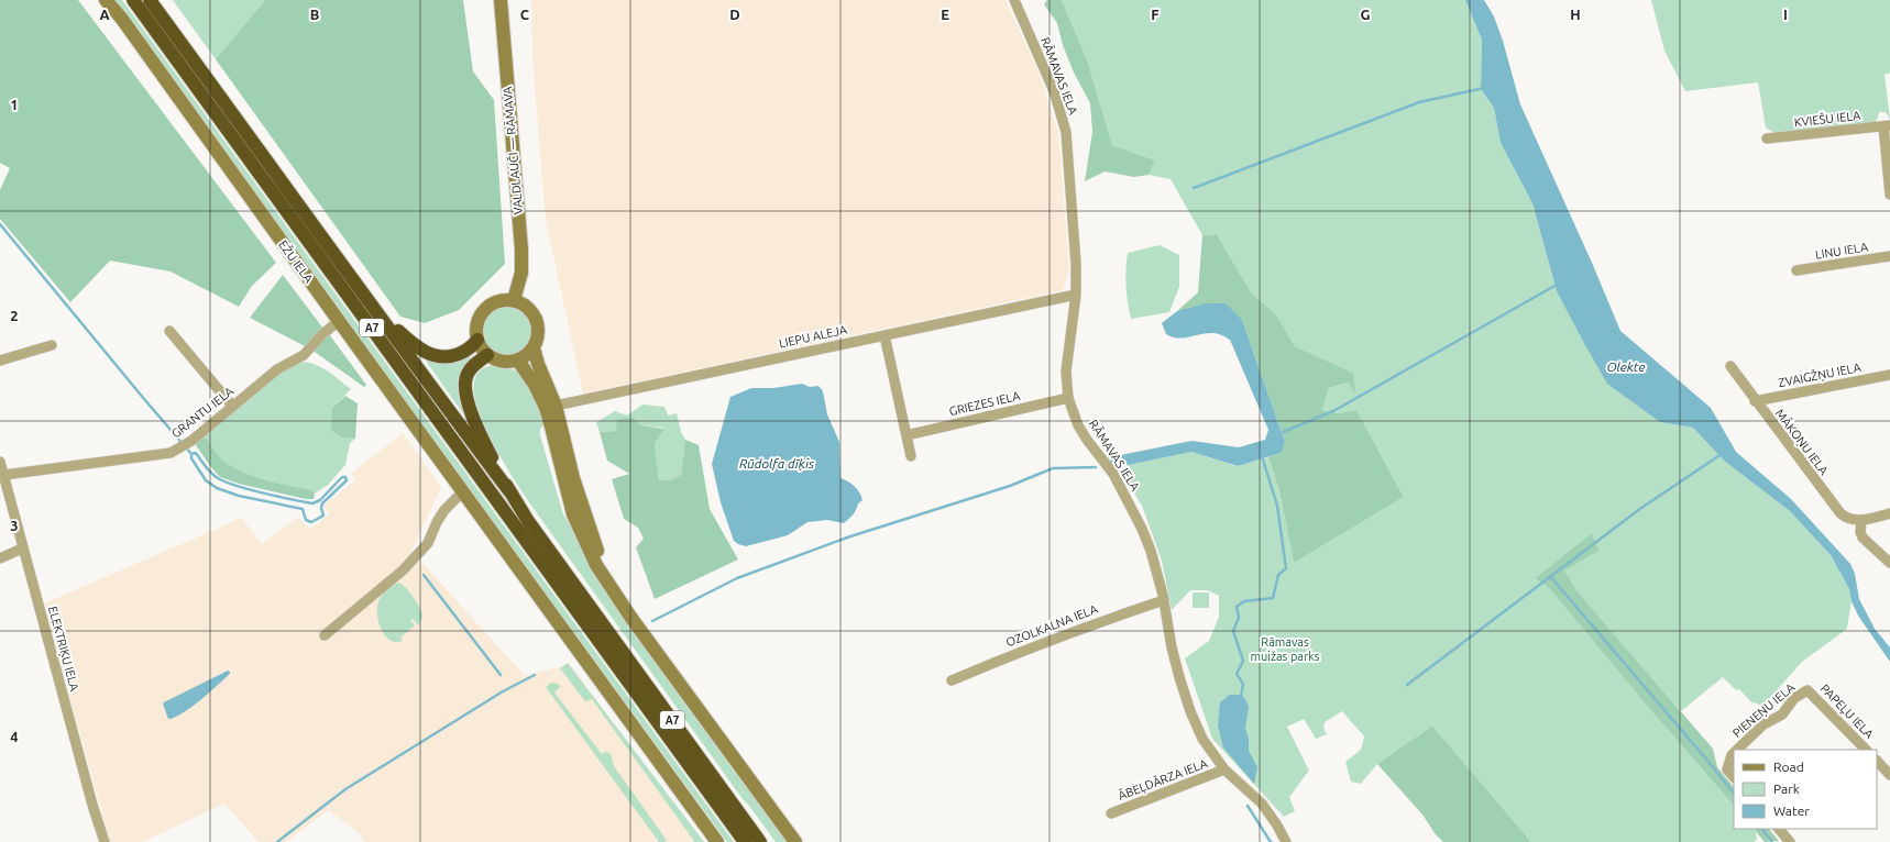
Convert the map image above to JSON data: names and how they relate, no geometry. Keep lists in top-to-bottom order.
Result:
{
  "streets": {
    "highway": ["A7"],
    "main road": ["VALDLAUČI — RĀMAVA", "EŽU IELA"],
    "street": [
      "RĀMAVAS IELA",
      "KVIEŠU IELA",
      "LINU IELA",
      "LIEPU ALEJA",
      "ZVAIGŽŅU IELA",
      "GRIEZES IELA",
      "GRANTU IELA",
      "MĀKOŅU IELA",
      "OZOLKALNA IELA",
      "ELEKTRIĶU IELA",
      "PIENEŅU IELA",
      "PAPEĻU IELA",
      "ĀBEĻDĀRZA IELA"
    ]
  },
  "crossings": [
    ["RĀMAVAS IELA", "LIEPU ALEJA"],
    ["RĀMAVAS IELA", "GRIEZES IELA"],
    ["RĀMAVAS IELA", "OZOLKALNA IELA"],
    ["RĀMAVAS IELA", "ĀBEĻDĀRZA IELA"],
    ["EŽU IELA", "GRANTU IELA"],
    ["ZVAIGŽŅU IELA", "MĀKOŅU IELA"],
    ["GRANTU IELA", "ELEKTRIĶU IELA"],
    ["PIENEŅU IELA", "PAPEĻU IELA"]
  ],
  "water": ["Olekte", "Rūdolfa dīķis"],
  "parks": ["Rāmavas muižas parks"],
  "legend": ["Road", "Park", "Water"],
  "grid": {
    "columns": [
      "A",
      "B",
      "C",
      "D",
      "E",
      "F",
      "G",
      "H",
      "I"
    ],
    "rows": [
      "1",
      "2",
      "3",
      "4"
    ]
  }
}
